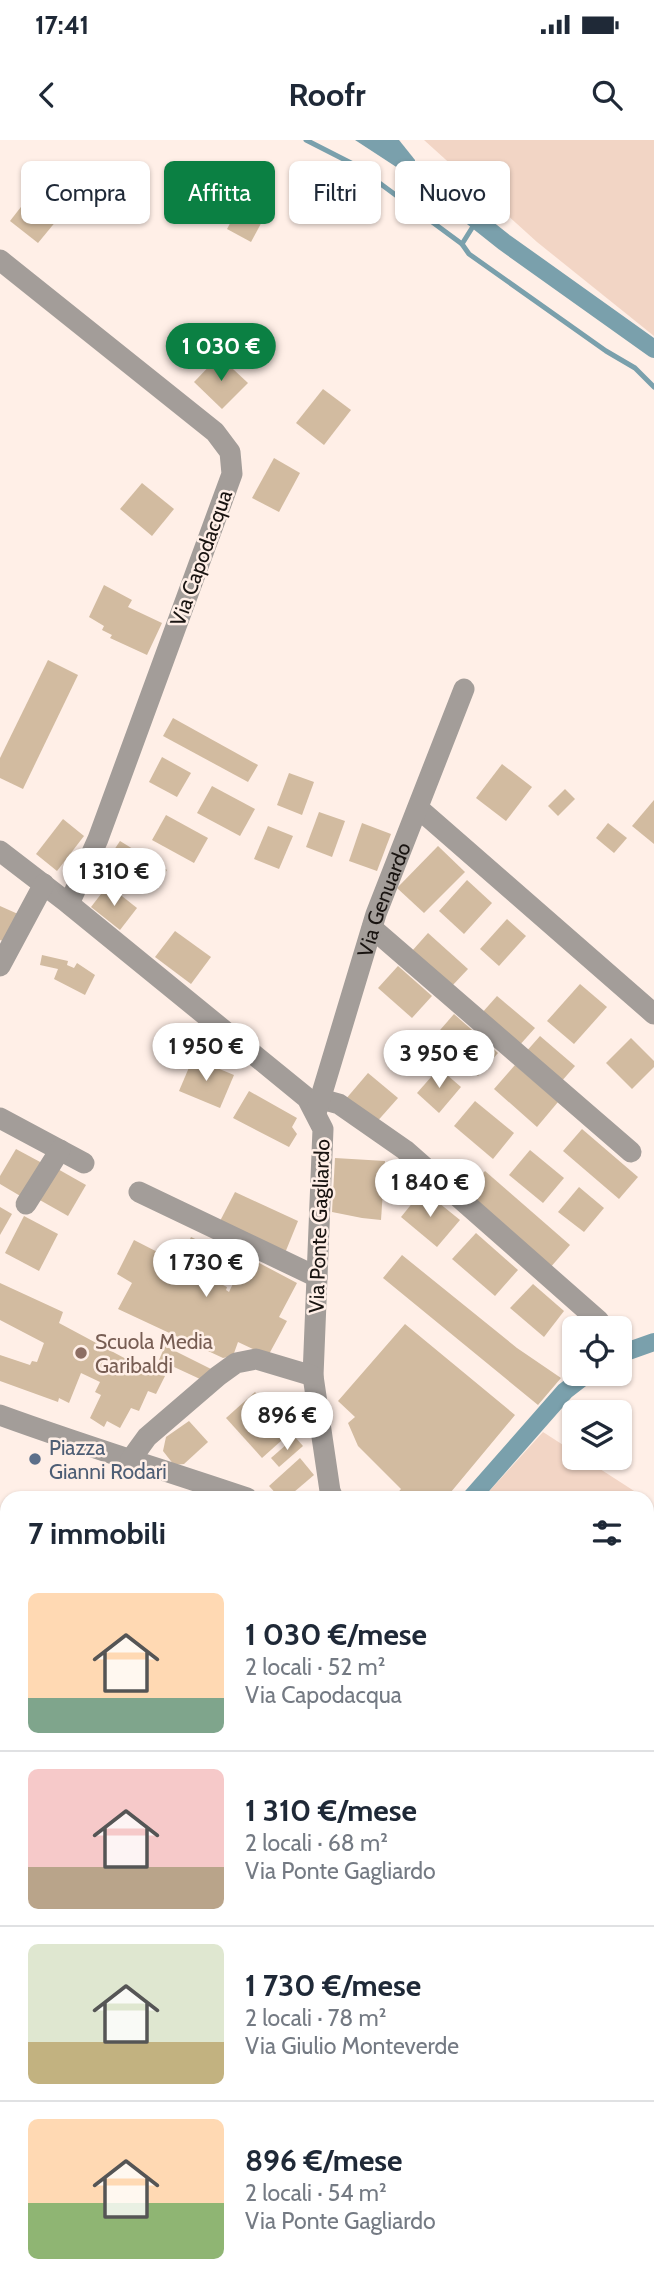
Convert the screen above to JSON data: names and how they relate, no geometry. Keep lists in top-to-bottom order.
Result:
{
  "streets": {
    "street": ["Via Capodacqua", "Via Genuardo", "Via Ponte Gagliardo"]
  },
  "crossings": [
    ["Via Capodacqua", "Via Ponte Gagliardo"],
    ["Via Genuardo", "Via Ponte Gagliardo"]
  ],
  "places": ["Scuola Media Garibaldi", "Piazza Gianni Rodari"],
  "page": {
    "status": "17:41",
    "header": "Roofr",
    "chip": [
      "Compra",
      "Affitta",
      "Filtri",
      "Nuovo"
    ],
    "price": [
      "1 030 €",
      "1 310 €",
      "1 950 €",
      "3 950 €",
      "1 840 €",
      "1 730 €",
      "896 €"
    ],
    "heading": "7 immobili",
    "list": [
      {
        "name": "1 030 €/mese",
        "note": "2 locali · 52 m² · Via Capodacqua"
      },
      {
        "name": "1 310 €/mese",
        "note": "2 locali · 68 m² · Via Ponte Gagliardo"
      },
      {
        "name": "1 730 €/mese",
        "note": "2 locali · 78 m² · Via Giulio Monteverde"
      },
      {
        "name": "896 €/mese",
        "note": "2 locali · 54 m² · Via Ponte Gagliardo"
      }
    ]
  }
}
